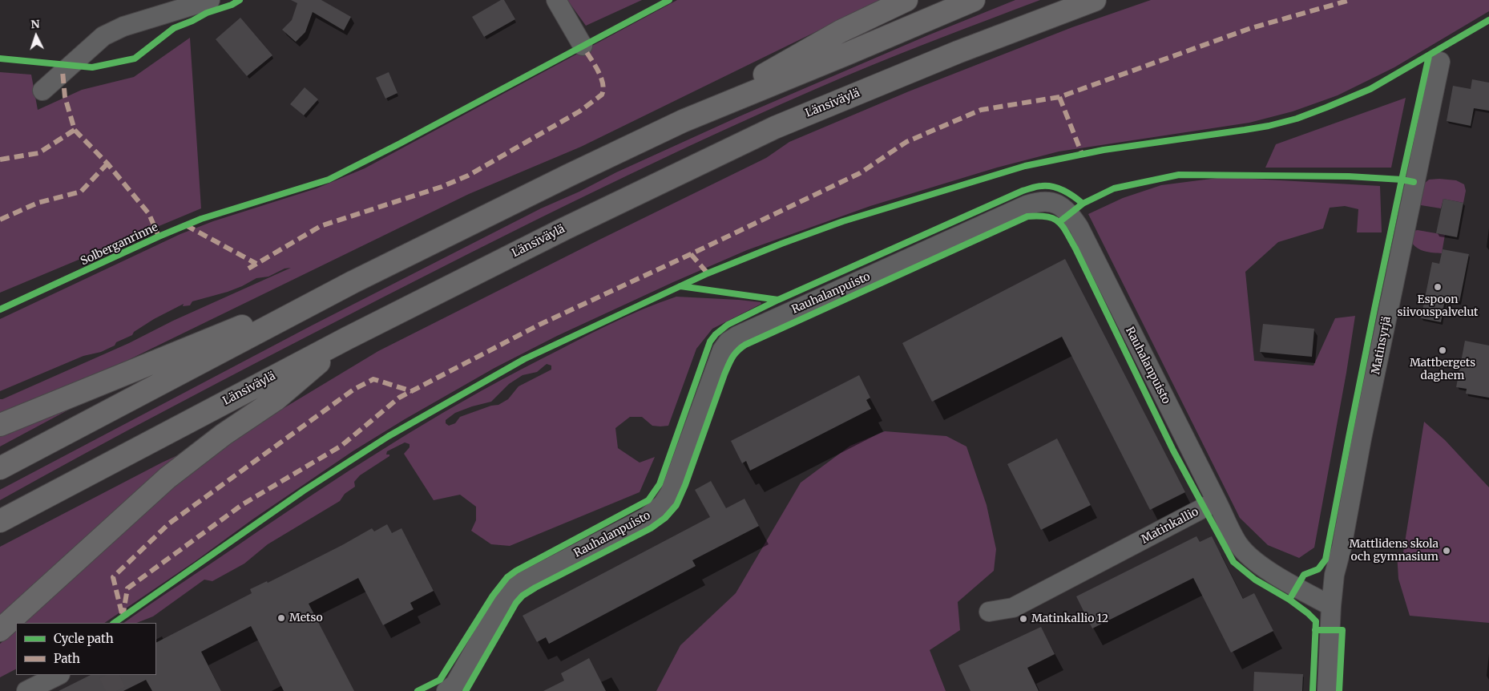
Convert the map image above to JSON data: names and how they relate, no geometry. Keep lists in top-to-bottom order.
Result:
{
  "streets": {
    "highway": ["Länsiväylä"],
    "street": ["Rauhalanpuisto", "Matinsyrjä", "Matinkallio"],
    "cycle path": ["Solberganrinne"]
  },
  "crossings": [
    ["Rauhalanpuisto", "Matinkallio"]
  ],
  "places": [
    "Espoon siivouspalvelut",
    "Mattbergets daghem",
    "Mattlidens skola och gymnasium",
    "Metso",
    "Matinkallio 12"
  ],
  "legend": ["Cycle path", "Path"],
  "north": "top"
}
